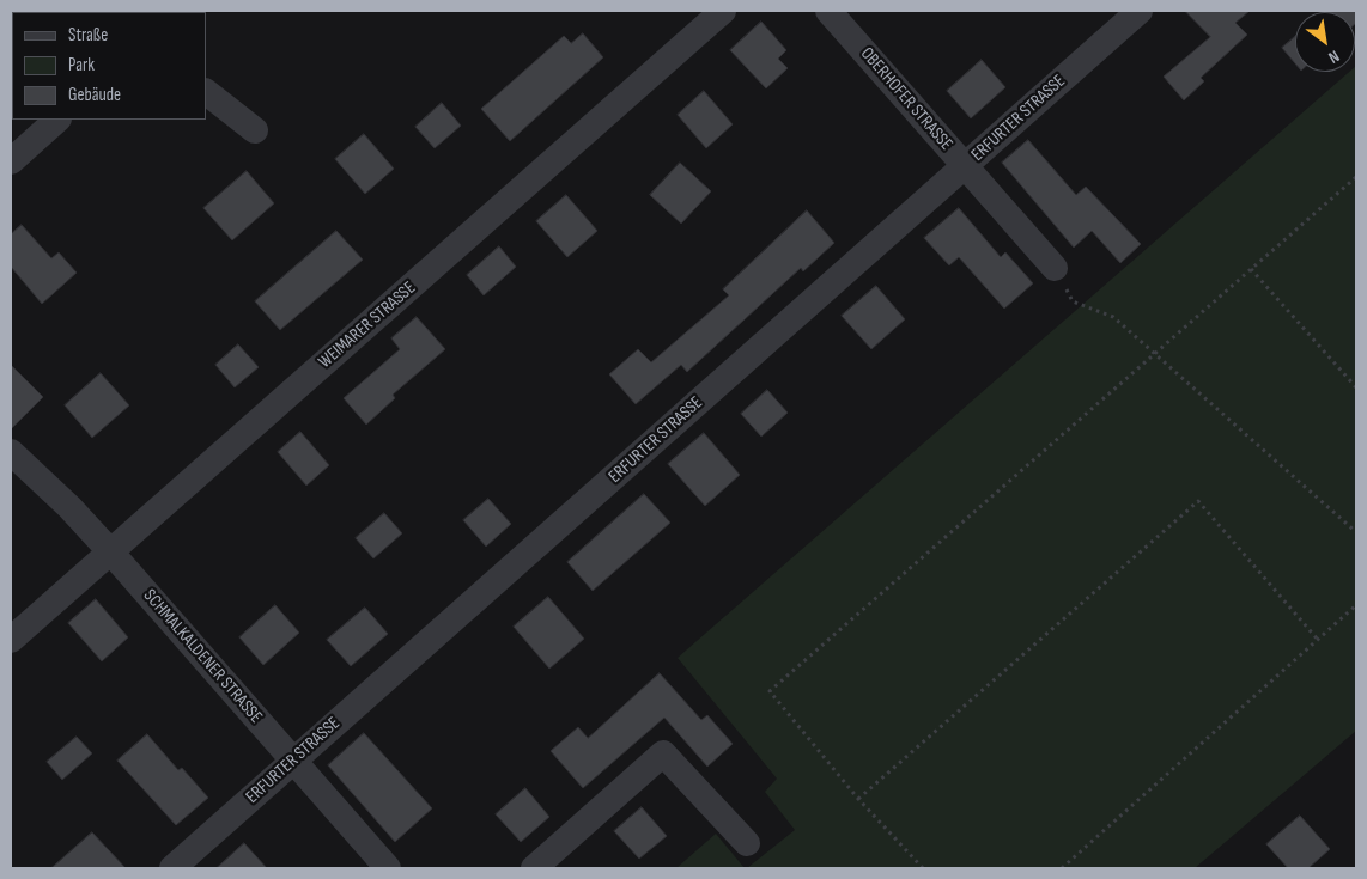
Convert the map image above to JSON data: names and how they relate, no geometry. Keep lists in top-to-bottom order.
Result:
{
  "streets": {
    "street": [
      "OBERHOFER STRASSE",
      "ERFURTER STRASSE",
      "WEIMARER STRASSE",
      "SCHMALKALDENER STRASSE"
    ]
  },
  "crossings": [
    ["OBERHOFER STRASSE", "ERFURTER STRASSE"],
    ["ERFURTER STRASSE", "SCHMALKALDENER STRASSE"],
    ["WEIMARER STRASSE", "SCHMALKALDENER STRASSE"]
  ],
  "legend": ["Straße", "Park", "Gebäude"],
  "north": "bottom right"
}
